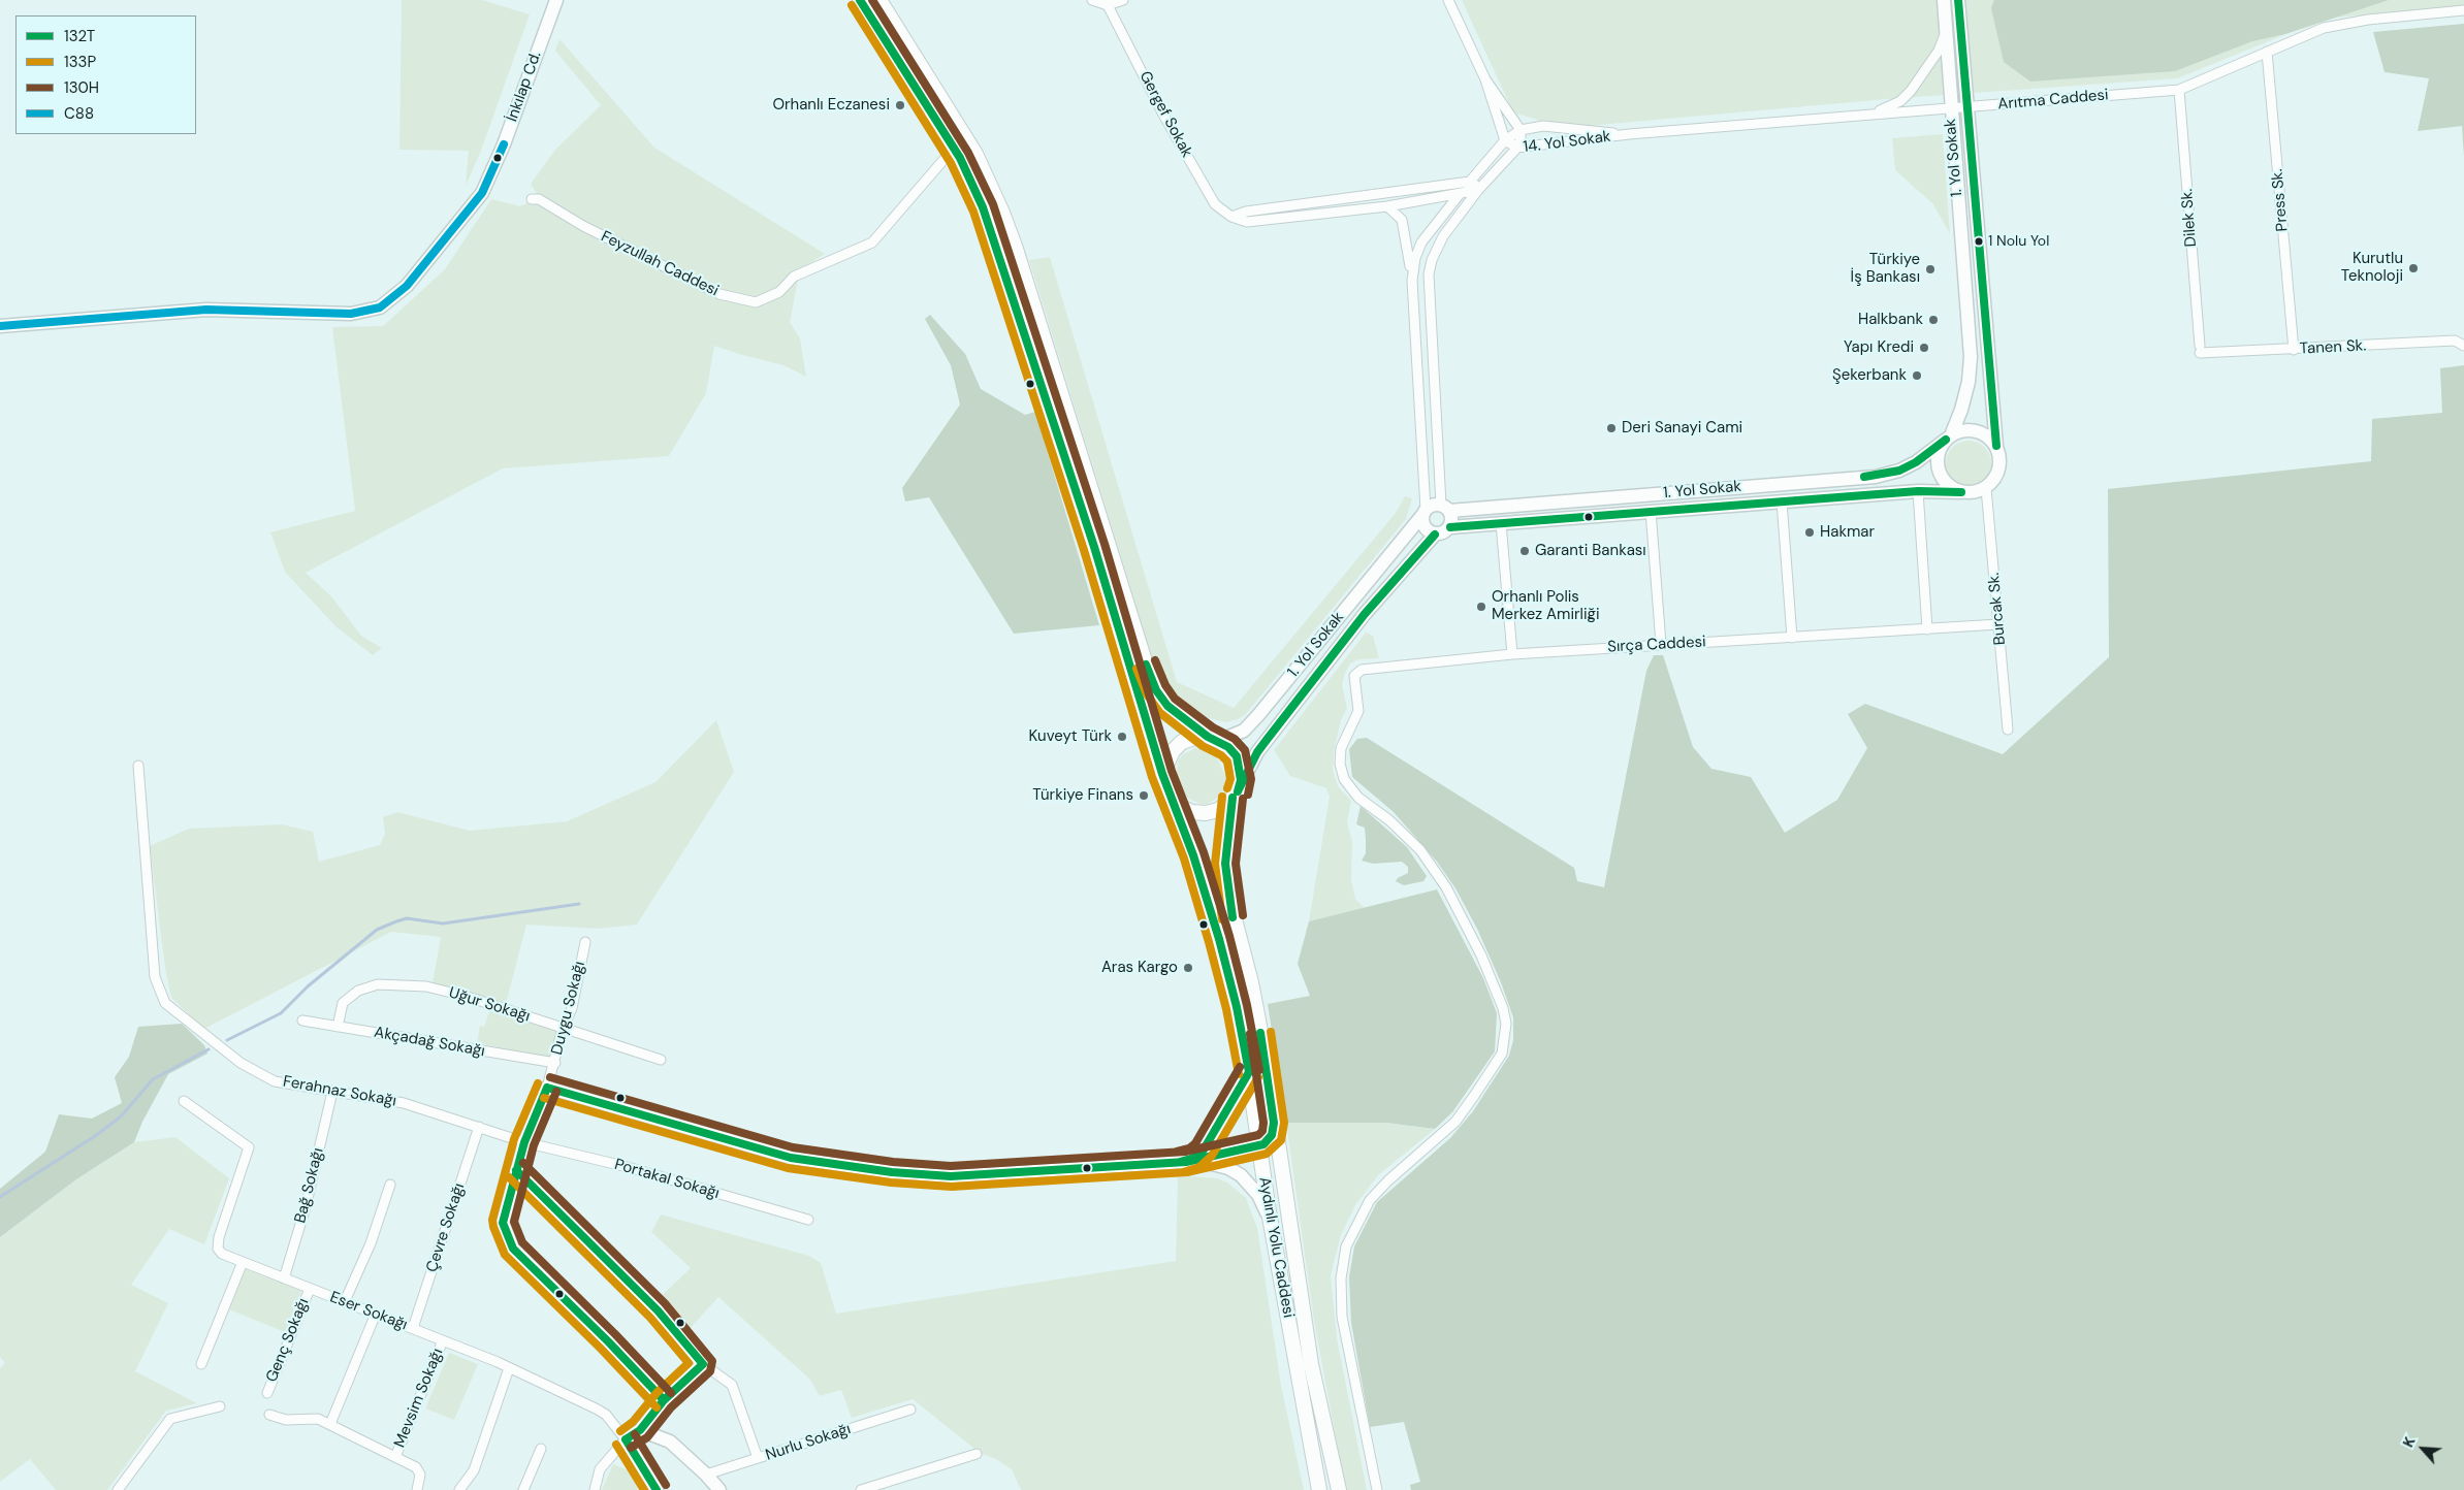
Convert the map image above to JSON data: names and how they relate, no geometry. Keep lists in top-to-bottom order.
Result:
{
  "streets": {
    "main road": [
      "İnkılap Cd.",
      "1. Yol Sokak",
      "Duygu Sokağı",
      "Aydınlı Yolu Caddesi",
      "Eser Sokağı"
    ],
    "street": [
      "Arıtma Caddesi",
      "Gergef Sokak",
      "14. Yol Sokak",
      "Press Sk.",
      "Dilek Sk.",
      "Feyzullah Caddesi",
      "Tanen Sk.",
      "Burcak Sk.",
      "Sırça Caddesi",
      "Uğur Sokağı",
      "Akçadağ Sokağı",
      "Ferahnaz Sokağı",
      "Portakal Sokağı",
      "Bağ Sokağı",
      "Çevre Sokağı",
      "Genç Sokağı",
      "Mevsim Sokağı",
      "Nurlu Sokağı"
    ]
  },
  "crossings": [
    ["Arıtma Caddesi", "14. Yol Sokak"],
    ["Arıtma Caddesi", "1. Yol Sokak"],
    ["Arıtma Caddesi", "Press Sk."],
    ["Arıtma Caddesi", "Dilek Sk."],
    ["14. Yol Sokak", "1. Yol Sokak"],
    ["1. Yol Sokak", "Burcak Sk."],
    ["1. Yol Sokak", "Aydınlı Yolu Caddesi"],
    ["Press Sk.", "Tanen Sk."],
    ["Dilek Sk.", "Tanen Sk."],
    ["Burcak Sk.", "Sırça Caddesi"],
    ["Uğur Sokağı", "Duygu Sokağı"],
    ["Uğur Sokağı", "Akçadağ Sokağı"],
    ["Duygu Sokağı", "Akçadağ Sokağı"],
    ["Duygu Sokağı", "Ferahnaz Sokağı"],
    ["Duygu Sokağı", "Portakal Sokağı"],
    ["Ferahnaz Sokağı", "Portakal Sokağı"],
    ["Ferahnaz Sokağı", "Bağ Sokağı"],
    ["Ferahnaz Sokağı", "Çevre Sokağı"],
    ["Bağ Sokağı", "Eser Sokağı"],
    ["Çevre Sokağı", "Eser Sokağı"],
    ["Eser Sokağı", "Genç Sokağı"],
    ["Eser Sokağı", "Mevsim Sokağı"]
  ],
  "places": [
    "Orhanlı Eczanesi",
    "1 Nolu Yol",
    "Kurutlu Teknoloji",
    "Türkiye İş Bankası",
    "Halkbank",
    "Yapı Kredi",
    "Şekerbank",
    "Deri Sanayi Cami",
    "Hakmar",
    "Garanti Bankası",
    "Orhanlı Polis Merkez Amirliği",
    "Kuveyt Türk",
    "Türkiye Finans",
    "Aras Kargo"
  ],
  "lines": [
    "transit line 132T",
    "transit line 130H",
    "transit line 133P",
    "transit line C88"
  ],
  "legend": [
    "132T",
    "133P",
    "130H",
    "C88"
  ],
  "north": "top left"
}
